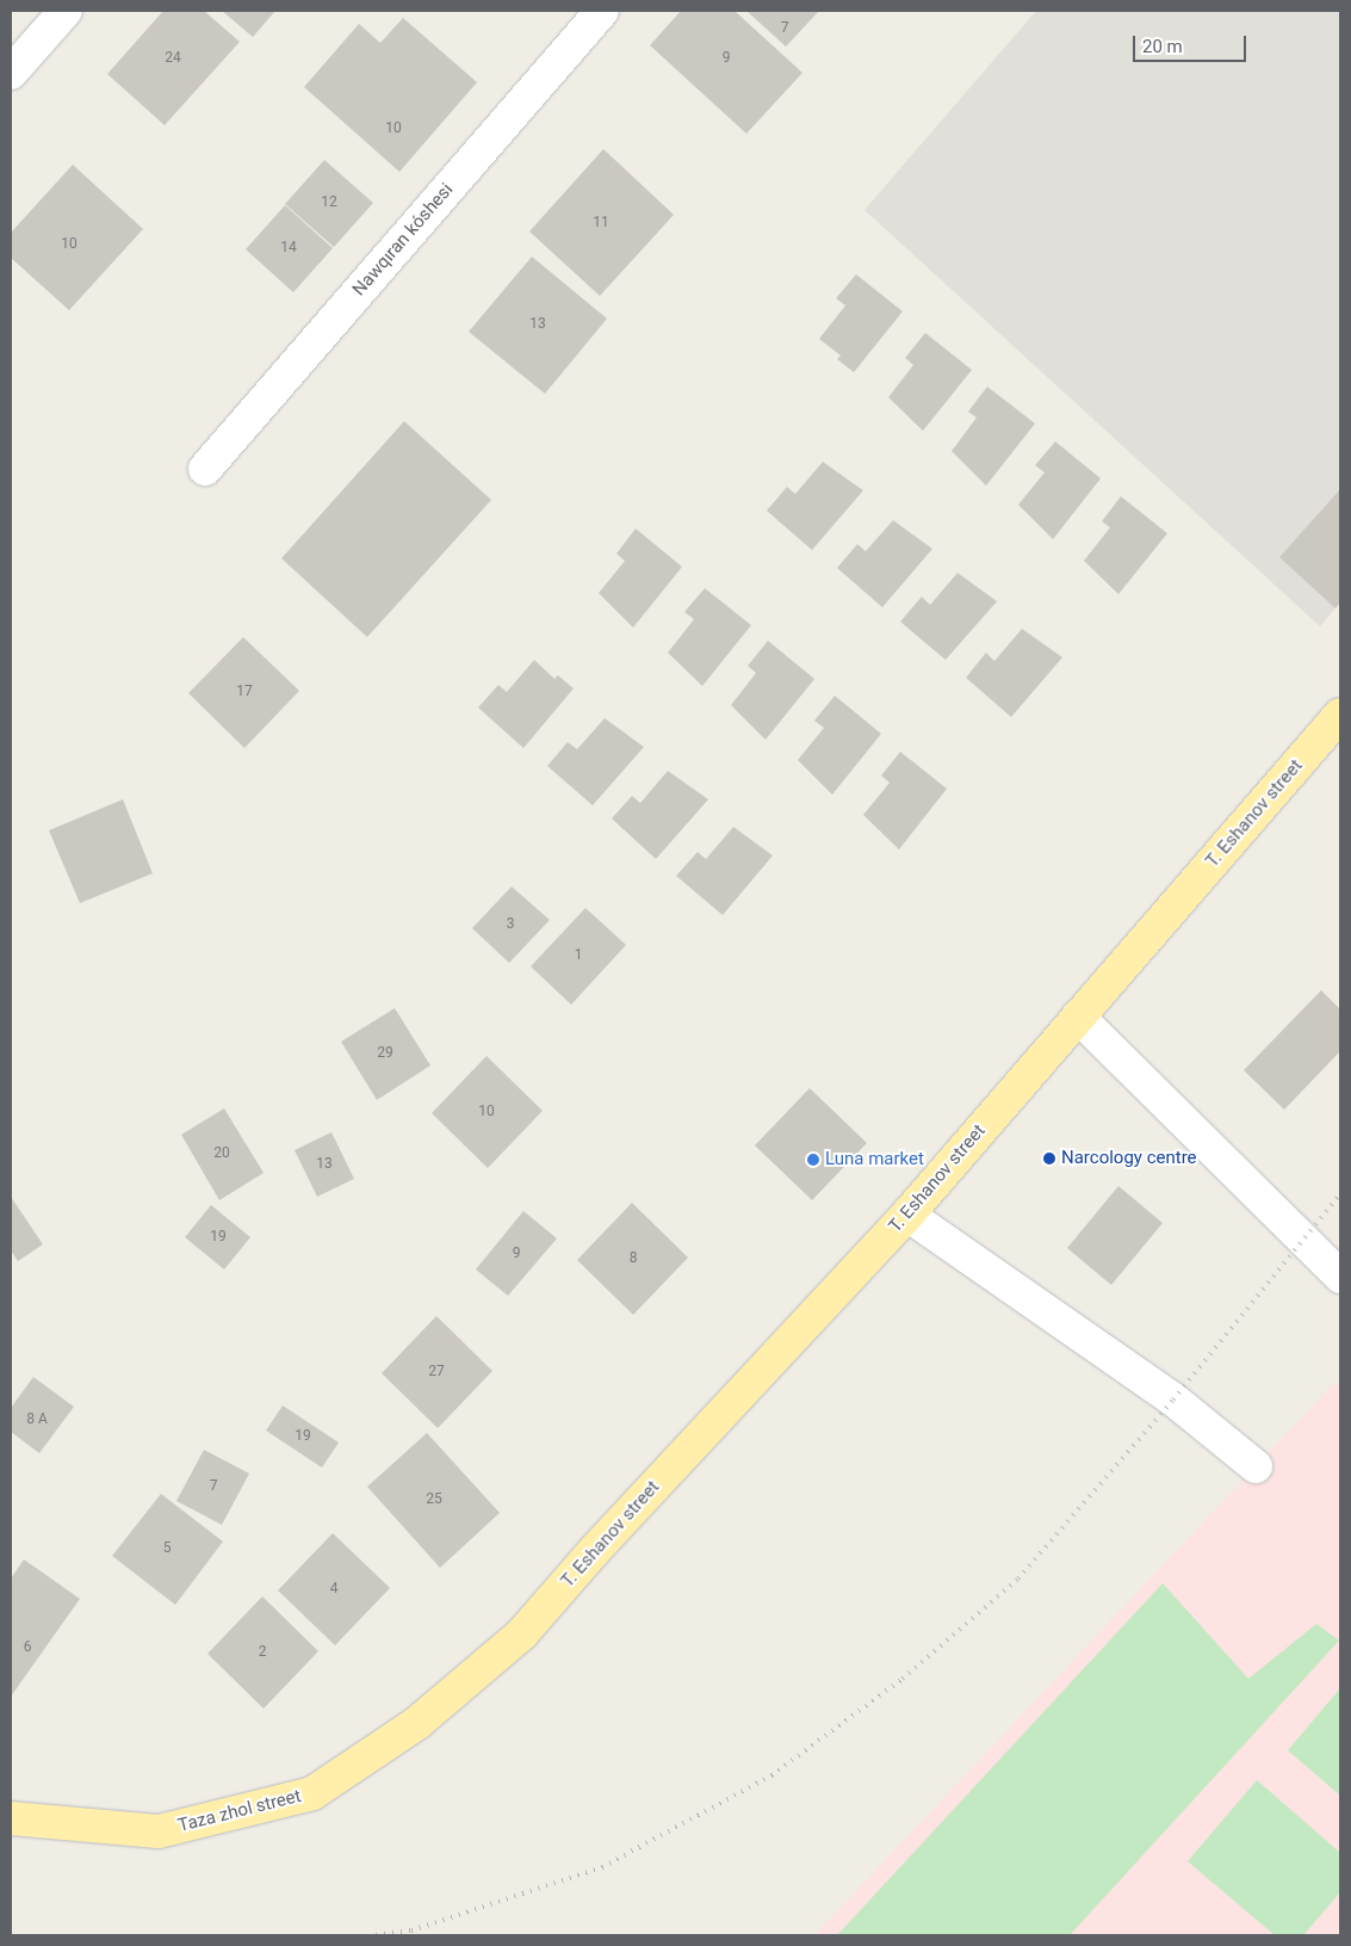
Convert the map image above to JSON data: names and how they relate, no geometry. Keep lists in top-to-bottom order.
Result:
{
  "streets": {
    "main road": ["T. Eshanov street", "Taza zhol street"],
    "street": ["Nawqıran kóshesi"]
  },
  "crossings": [
    ["T. Eshanov street", "Taza zhol street"]
  ],
  "places": ["Narcology centre", "Luna market"],
  "house_numbers": [
    "7",
    "24",
    "9",
    "10",
    "12",
    "11",
    "10",
    "14",
    "13",
    "17",
    "3",
    "1",
    "29",
    "10",
    "20",
    "13",
    "19",
    "9",
    "8",
    "27",
    "8 А",
    "19",
    "7",
    "25",
    "5",
    "4",
    "6",
    "2"
  ],
  "scale_bar": "20 m"
}
